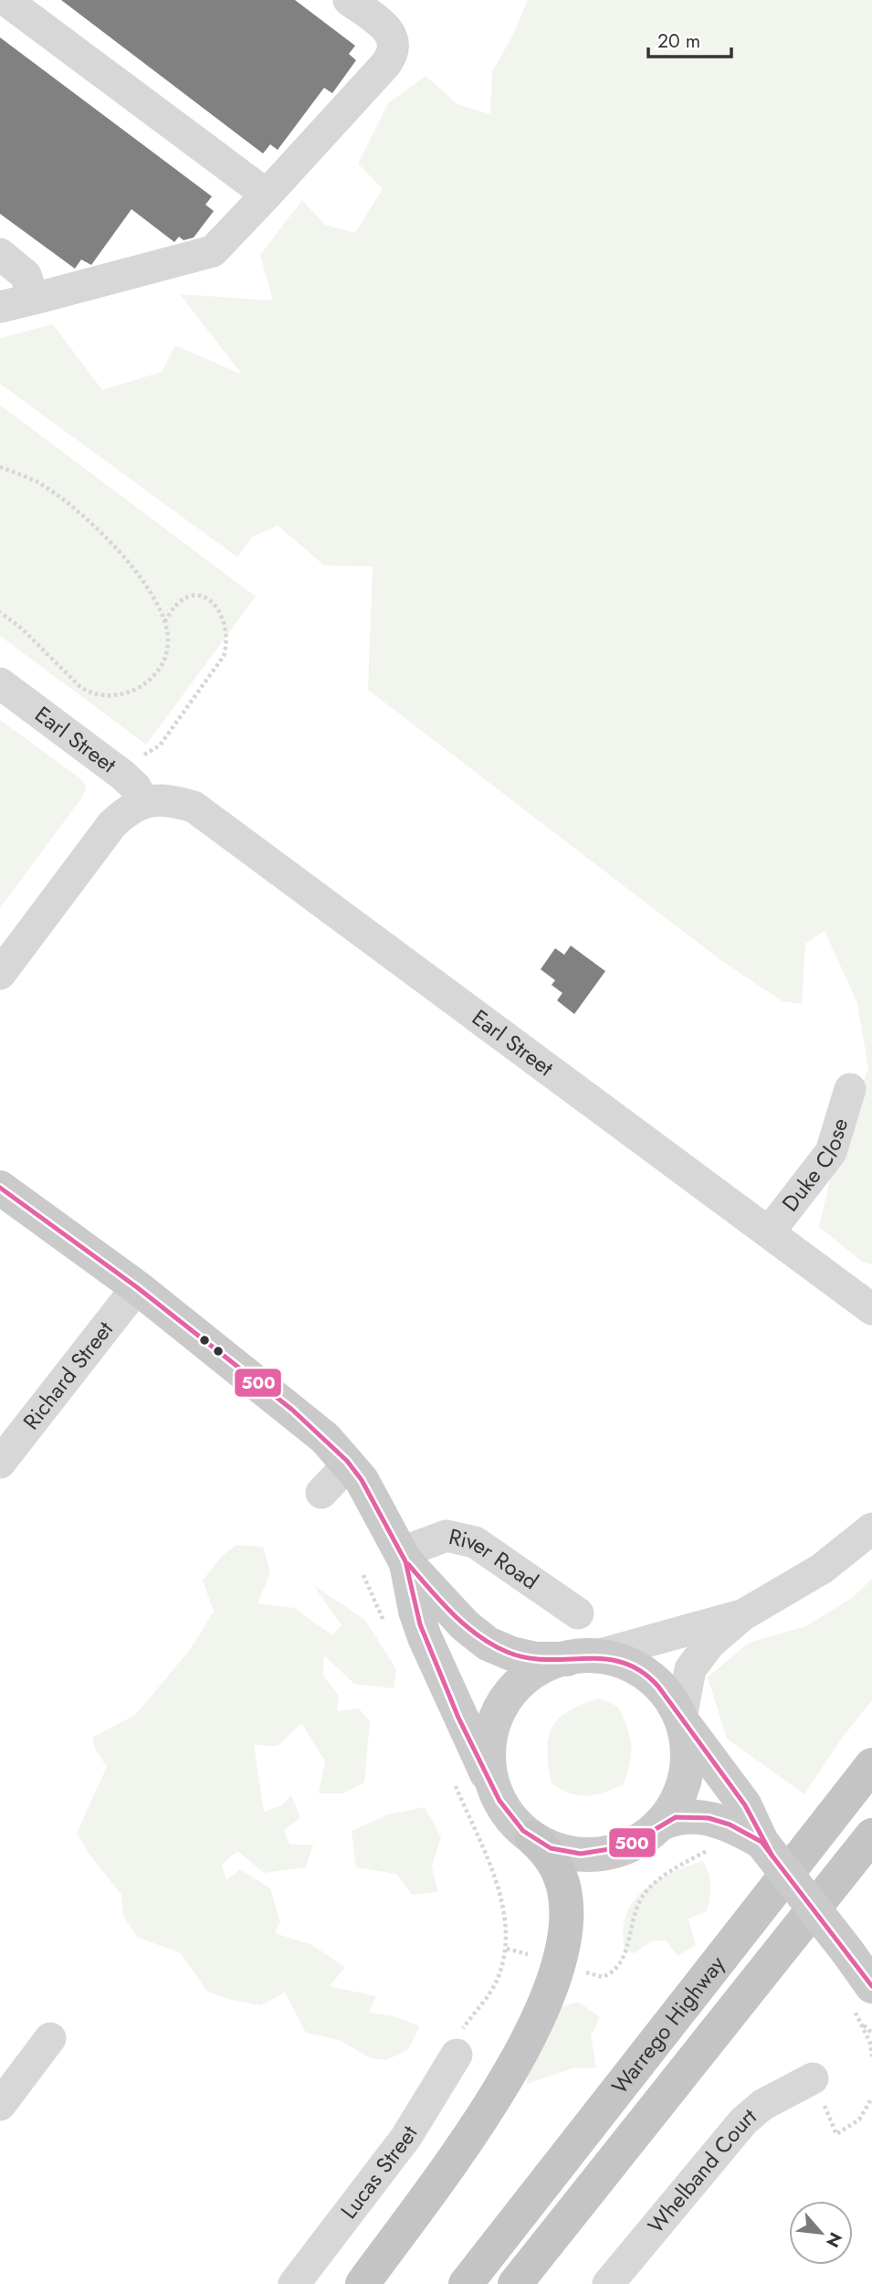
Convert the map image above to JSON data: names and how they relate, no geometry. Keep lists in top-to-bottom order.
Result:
{
  "streets": {
    "highway": ["Warrego Highway"],
    "main road": ["River Road"],
    "street": [
      "Earl Street",
      "Duke Close",
      "Richard Street",
      "Lucas Street",
      "Whelband Court"
    ]
  },
  "crossings": [
    ["Earl Street", "Duke Close"],
    ["Richard Street", "River Road"]
  ],
  "lines": ["transit line 500"],
  "scale_bar": "20 m",
  "north": "bottom right"
}
